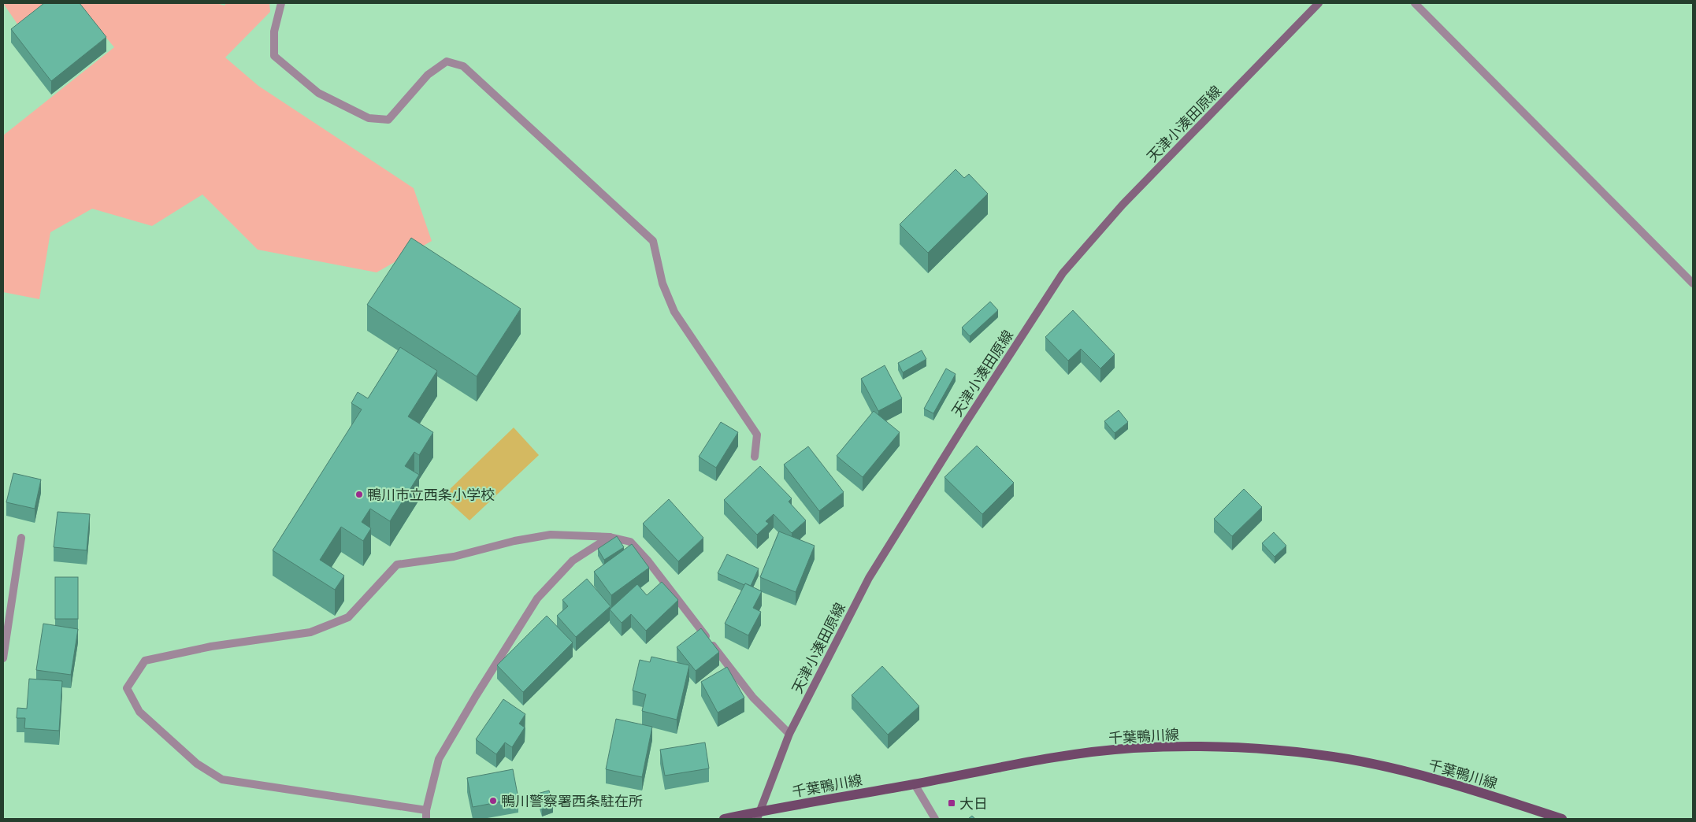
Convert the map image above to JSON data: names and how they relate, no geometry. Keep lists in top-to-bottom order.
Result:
{
  "streets": {
    "main road": ["天津小湊田原線", "千葉鴨川線"]
  },
  "crossings": [
    ["天津小湊田原線", "千葉鴨川線"]
  ],
  "places": {
    "other": ["鴨川市立西条小学校", "鴨川警察署西条駐在所"],
    "transit": ["大日"]
  }
}
